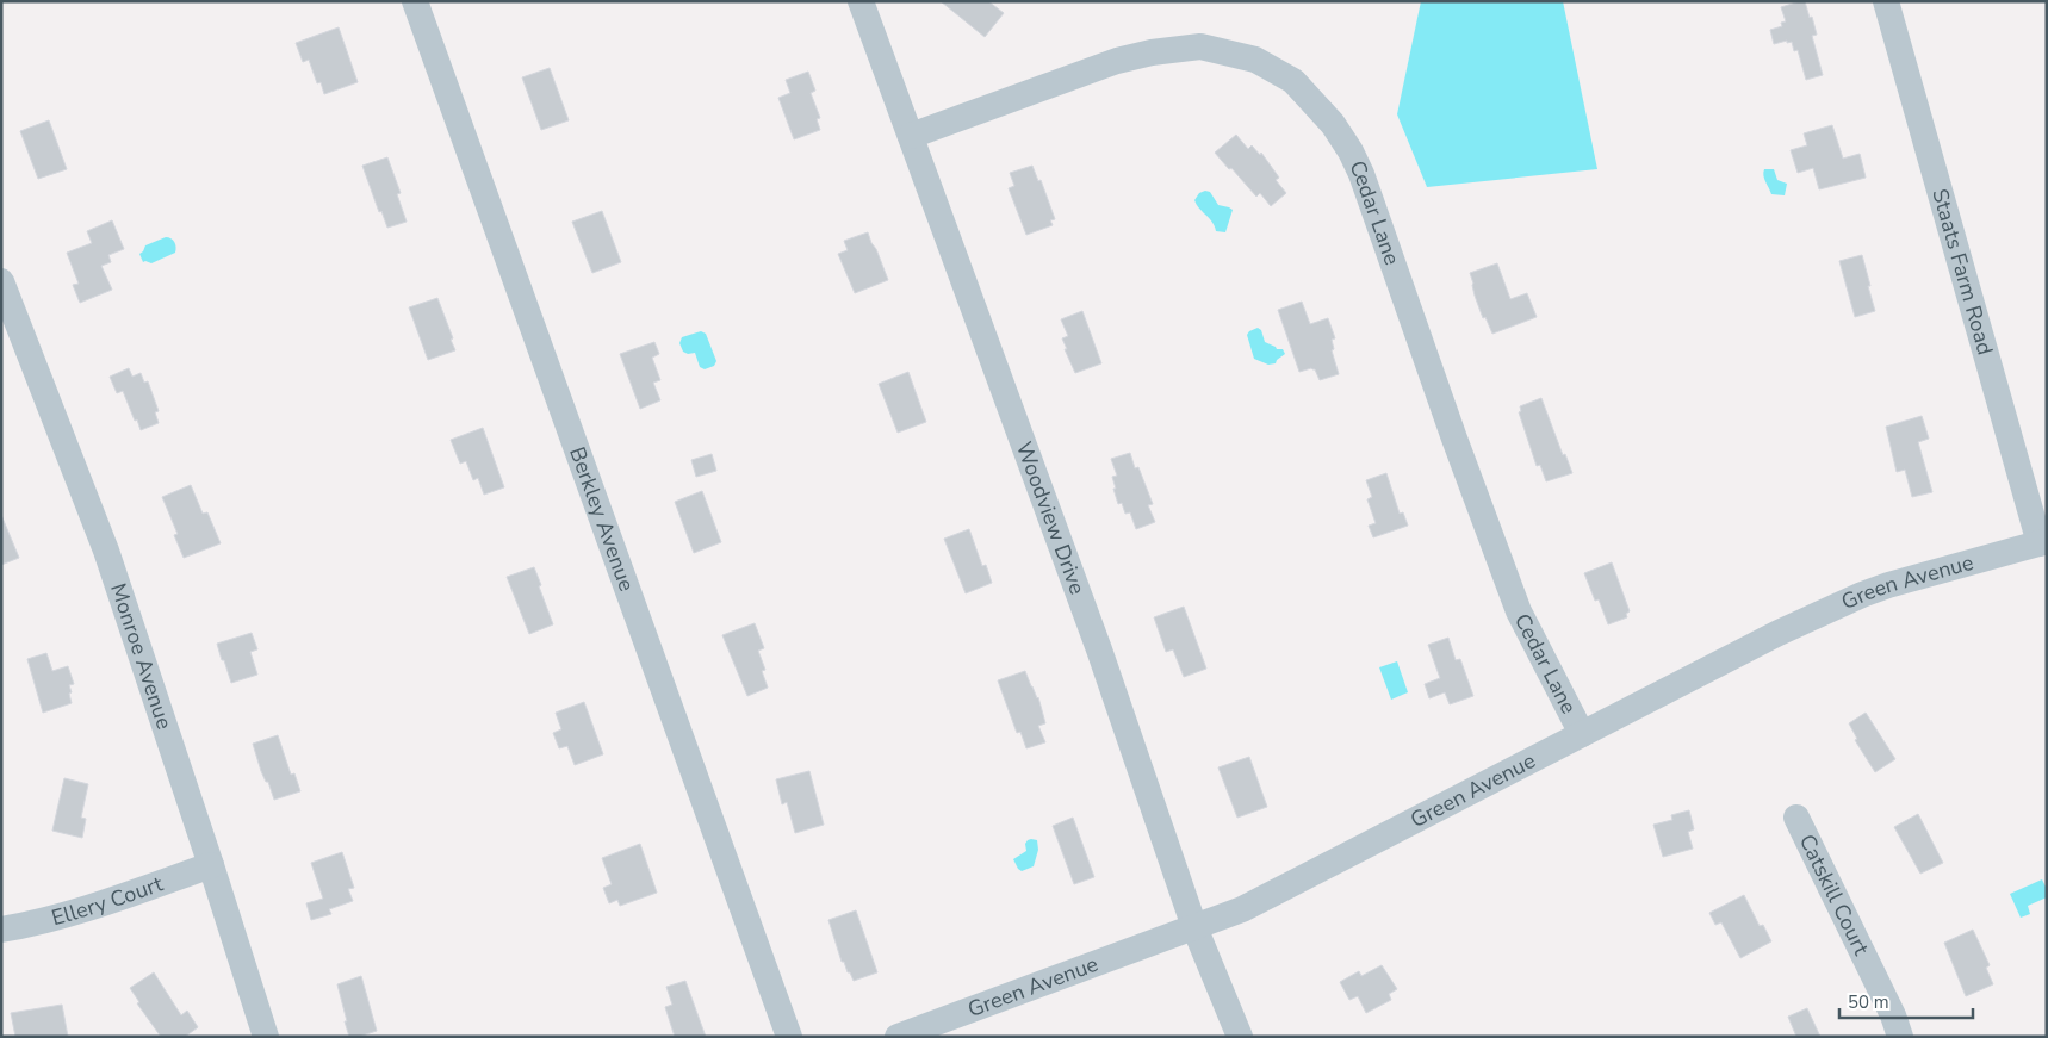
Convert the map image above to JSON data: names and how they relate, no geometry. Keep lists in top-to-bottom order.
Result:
{
  "streets": {
    "street": [
      "Cedar Lane",
      "Staats Farm Road",
      "Woodview Drive",
      "Berkley Avenue",
      "Green Avenue",
      "Monroe Avenue",
      "Catskill Court",
      "Ellery Court"
    ]
  },
  "crossings": [
    ["Cedar Lane", "Woodview Drive"],
    ["Cedar Lane", "Green Avenue"],
    ["Staats Farm Road", "Green Avenue"],
    ["Woodview Drive", "Green Avenue"],
    ["Monroe Avenue", "Ellery Court"]
  ],
  "scale_bar": "50 m"
}
